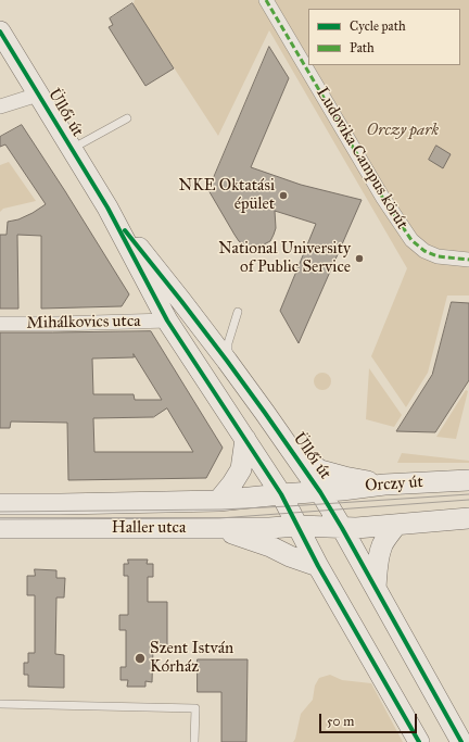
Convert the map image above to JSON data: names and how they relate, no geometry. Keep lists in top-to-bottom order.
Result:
{
  "streets": {
    "main road": ["Üllői út", "Orczy út", "Haller utca"],
    "street": ["Ludovika Campus körút", "Mihálkovics utca"]
  },
  "crossings": [
    ["Üllői út", "Mihálkovics utca"],
    ["Üllői út", "Orczy út"],
    ["Üllői út", "Haller utca"],
    ["Orczy út", "Haller utca"]
  ],
  "parks": ["Orczy park"],
  "places": ["NKE Oktatási épület", "National University of Public Service", "Szent István Kórház"],
  "legend": ["Cycle path", "Path"],
  "scale_bar": "50 m"
}
